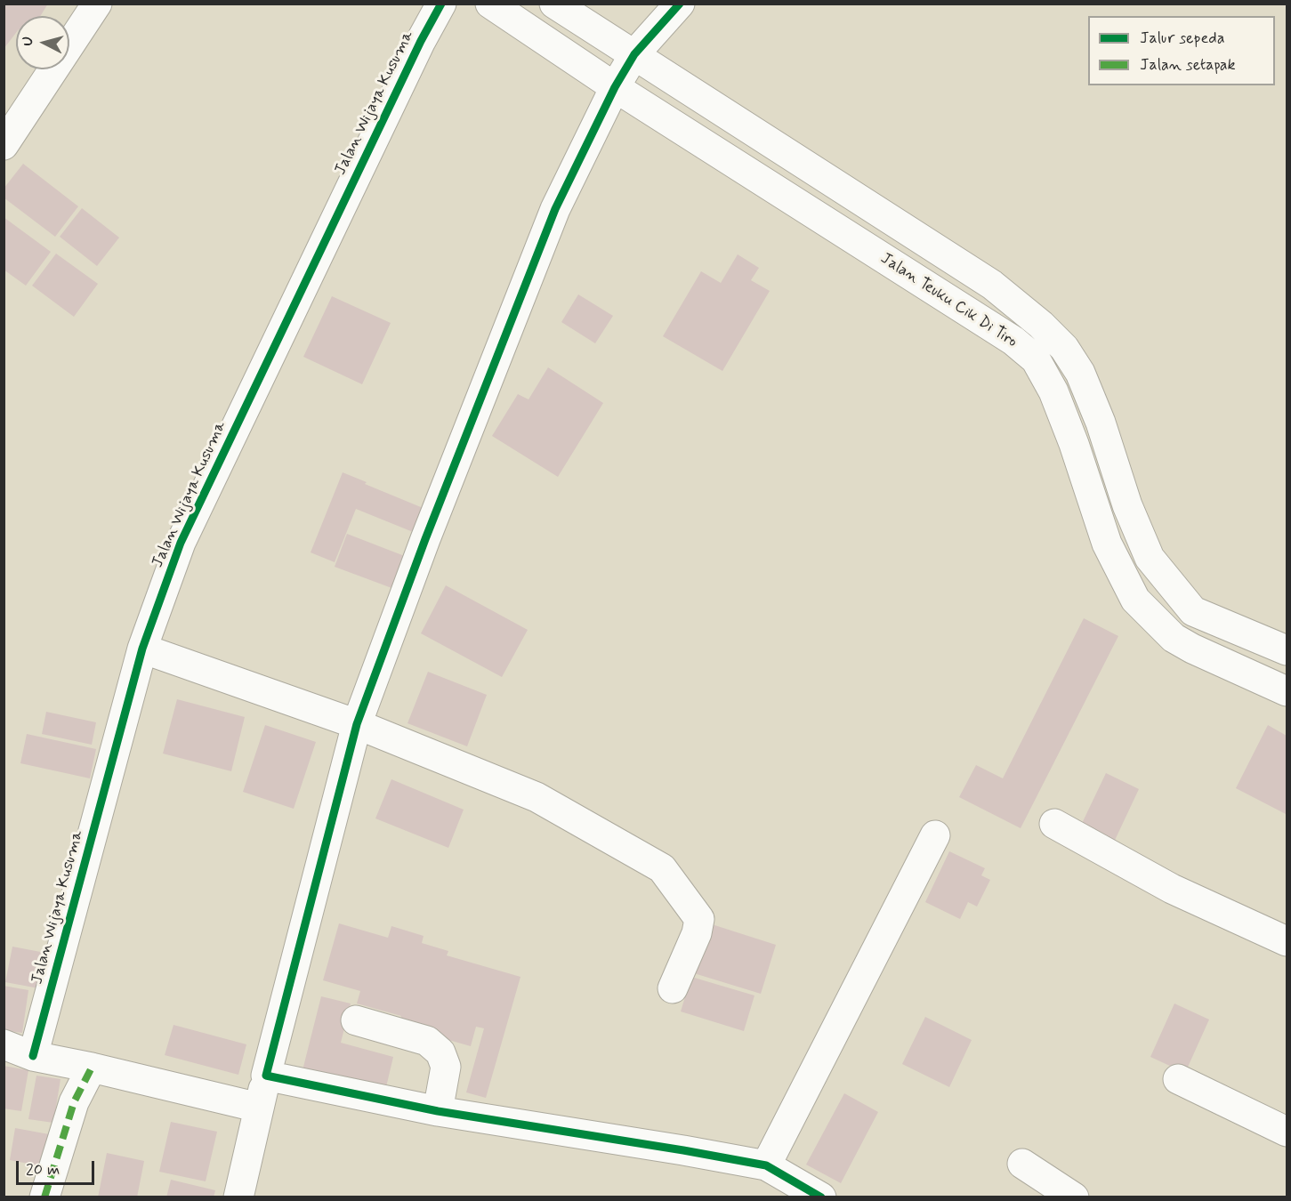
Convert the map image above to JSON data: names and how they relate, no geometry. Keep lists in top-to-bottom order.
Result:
{
  "streets": {
    "street": ["Jalan Wijaya Kusuma", "Jalan Teuku Cik Di Tiro"]
  },
  "legend": ["Jalur sepeda", "Jalan setapak"],
  "scale_bar": "20 m",
  "north": "left"
}
